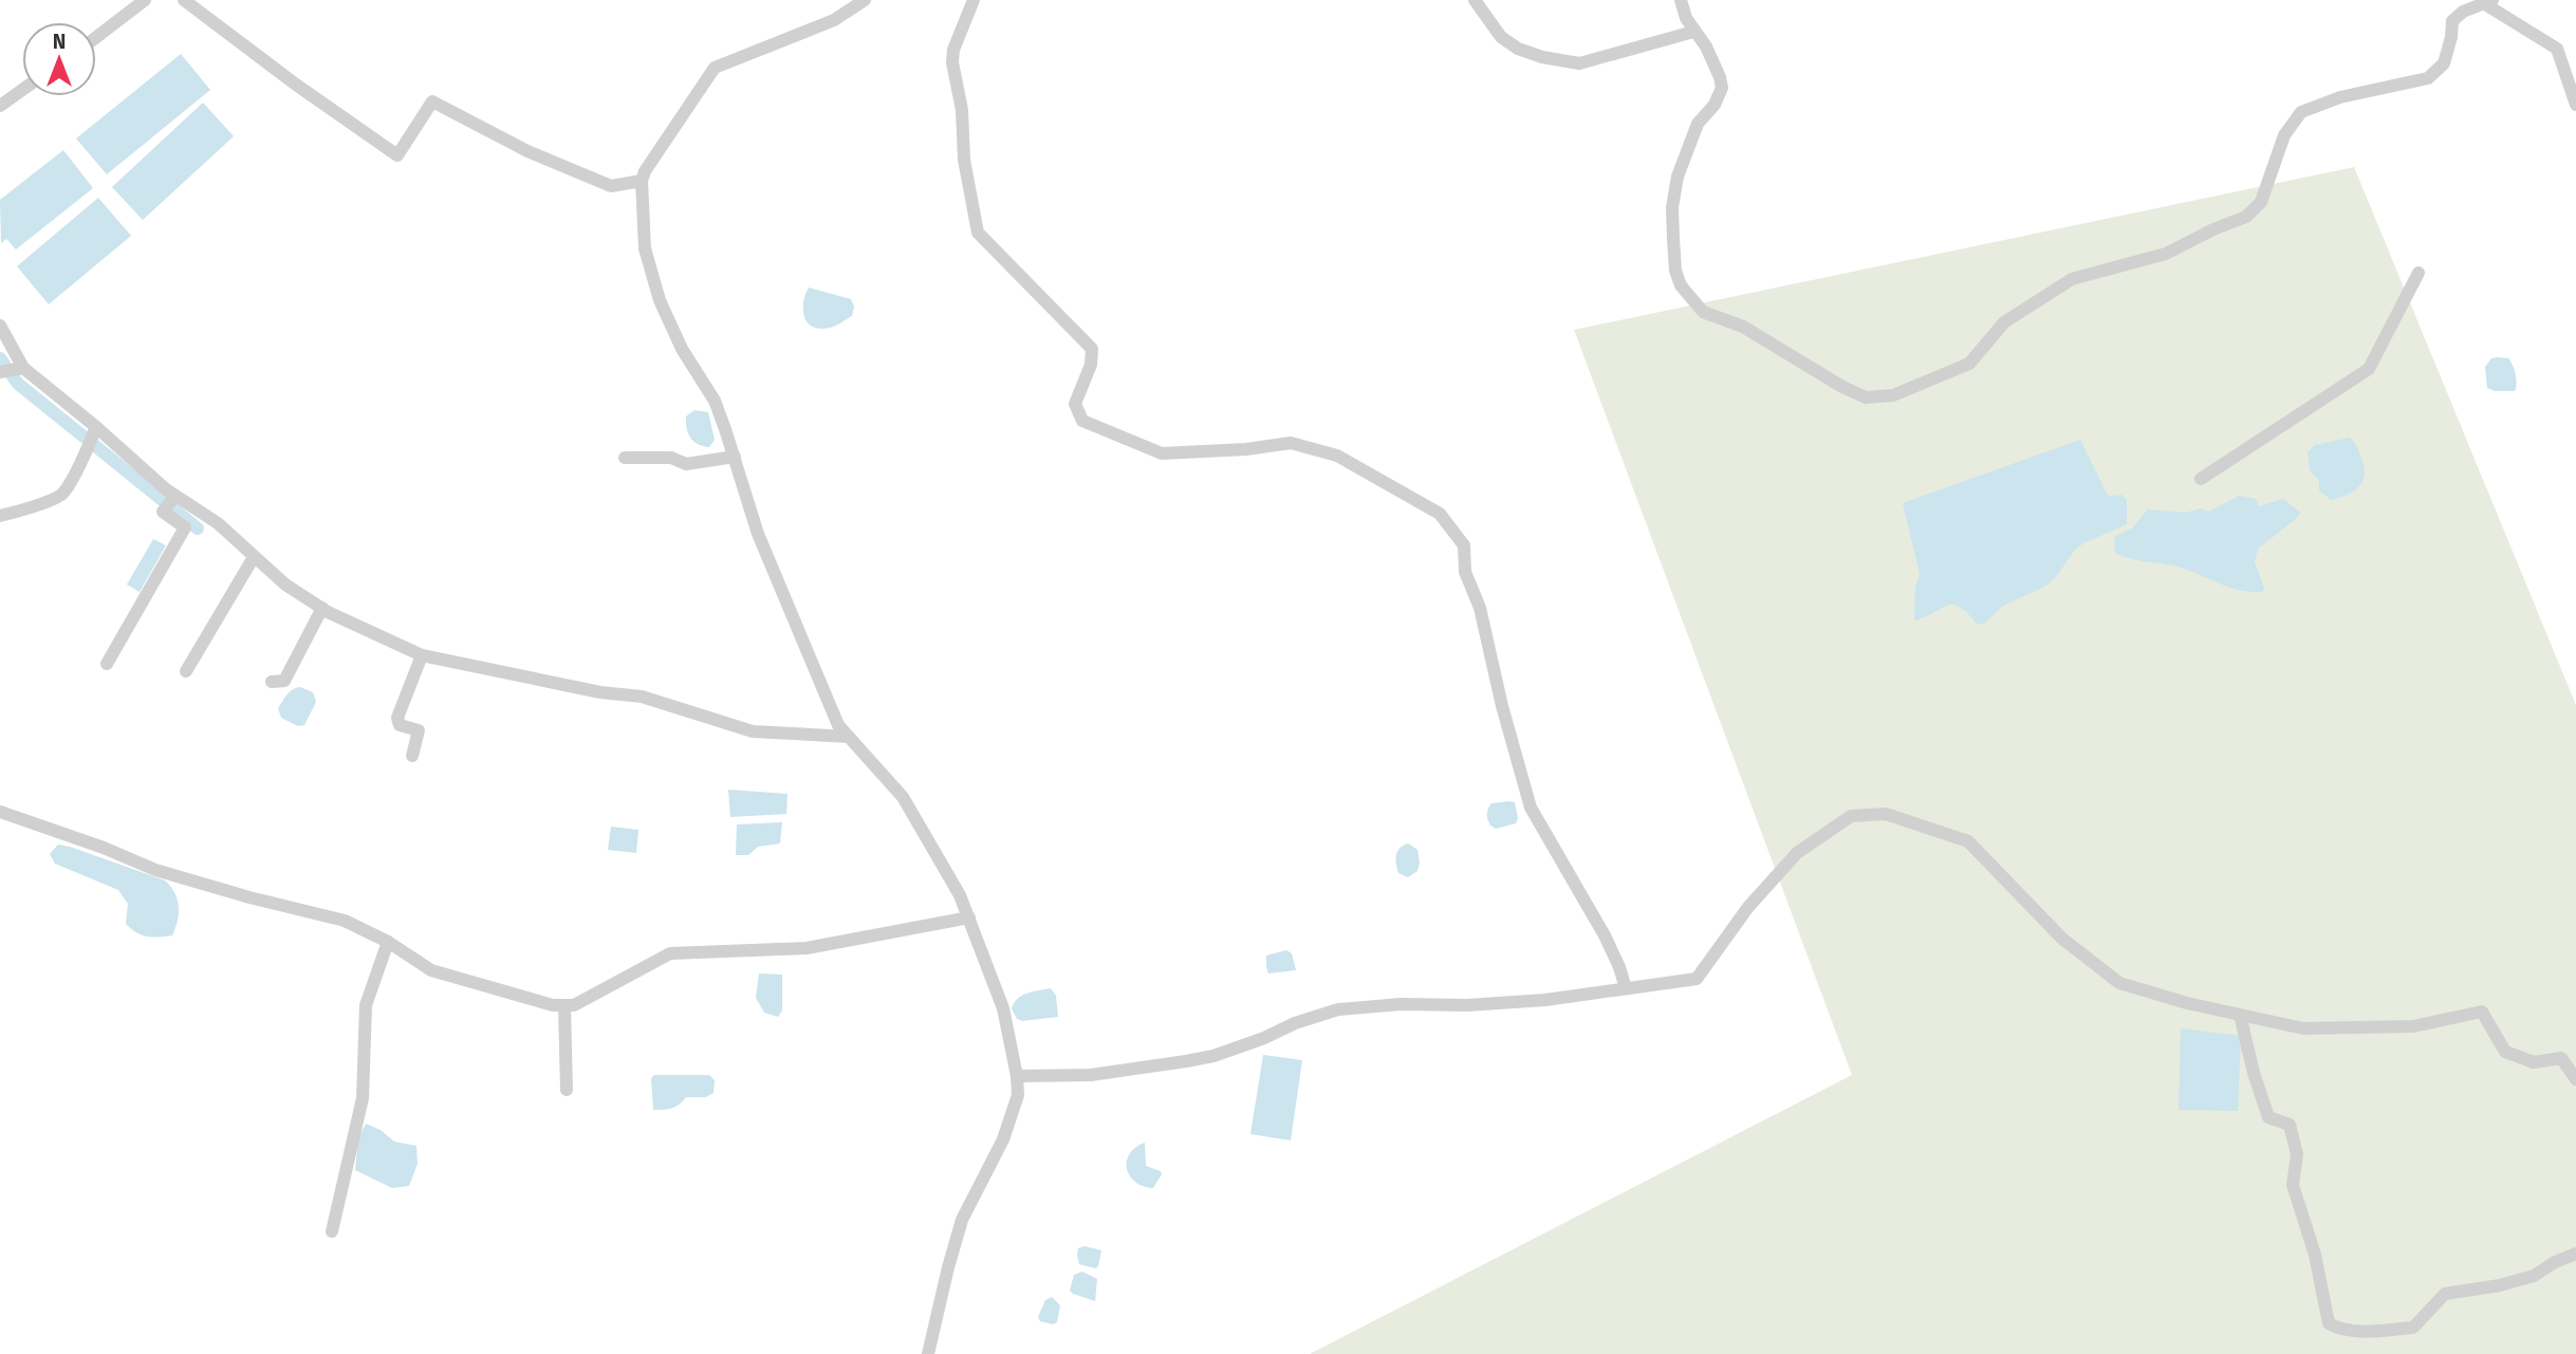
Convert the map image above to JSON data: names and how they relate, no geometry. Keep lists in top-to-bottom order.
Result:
{
  "north": "top"
}
